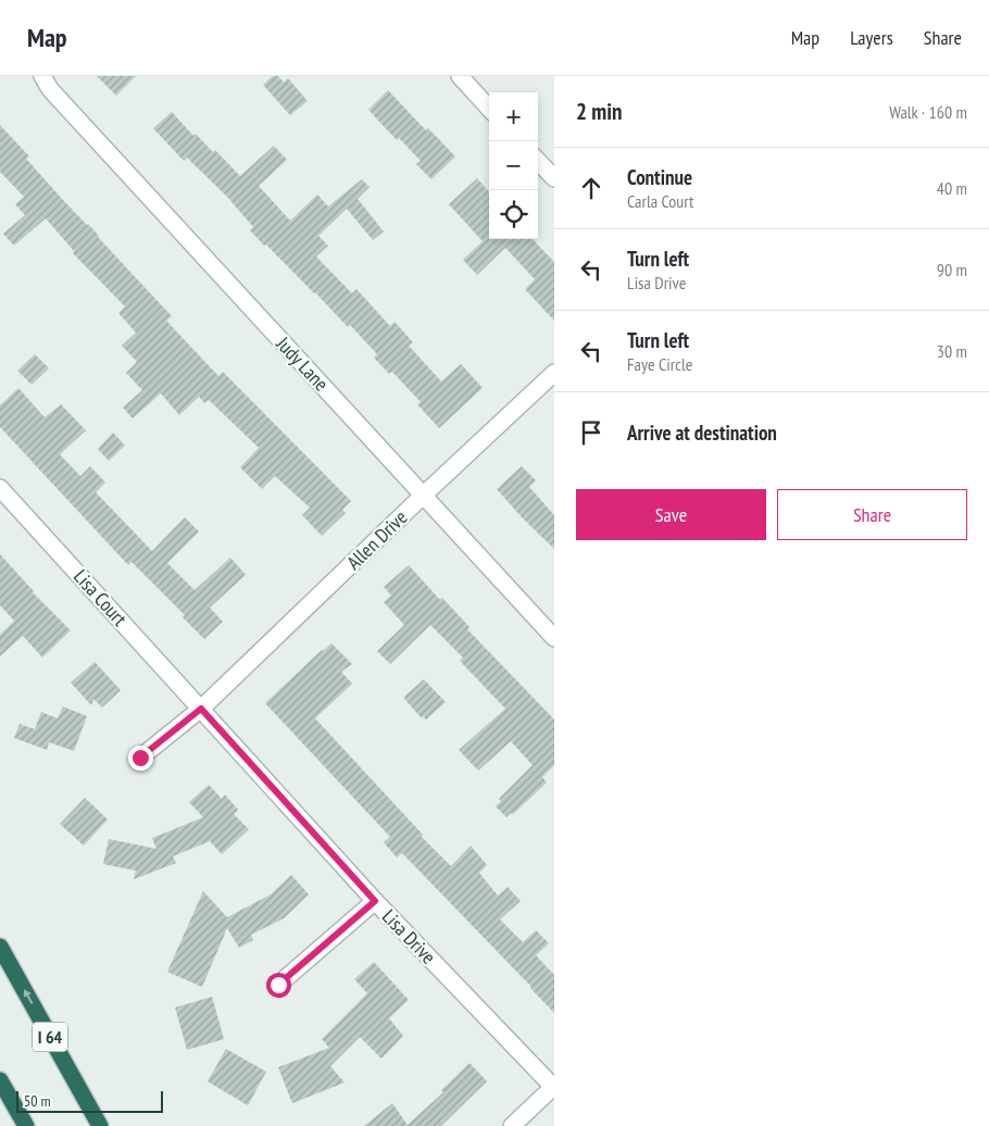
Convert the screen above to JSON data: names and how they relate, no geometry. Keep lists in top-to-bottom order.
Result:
{
  "streets": {
    "highway": ["I 64"],
    "street": [
      "Judy Lane",
      "Allen Drive",
      "Lisa Court",
      "Lisa Drive"
    ]
  },
  "crossings": [
    ["Judy Lane", "Allen Drive"],
    ["Allen Drive", "Lisa Court"],
    ["Allen Drive", "Lisa Drive"],
    ["Lisa Court", "Lisa Drive"]
  ],
  "scale_bar": "50 m",
  "page": {
    "header": "Map",
    "nav": ["Map", "Layers", "Share"],
    "heading": ["2 min", "Walk · 160 m"],
    "map_buttons": ["+", "−"],
    "list": [
      ["Continue", "Carla Court", "40 m"],
      ["Turn left", "Lisa Drive", "90 m"],
      ["Turn left", "Faye Circle", "30 m"],
      "Arrive at destination"
    ],
    "buttons": ["Save", "Share"],
    "scale": "50 m"
  }
}
